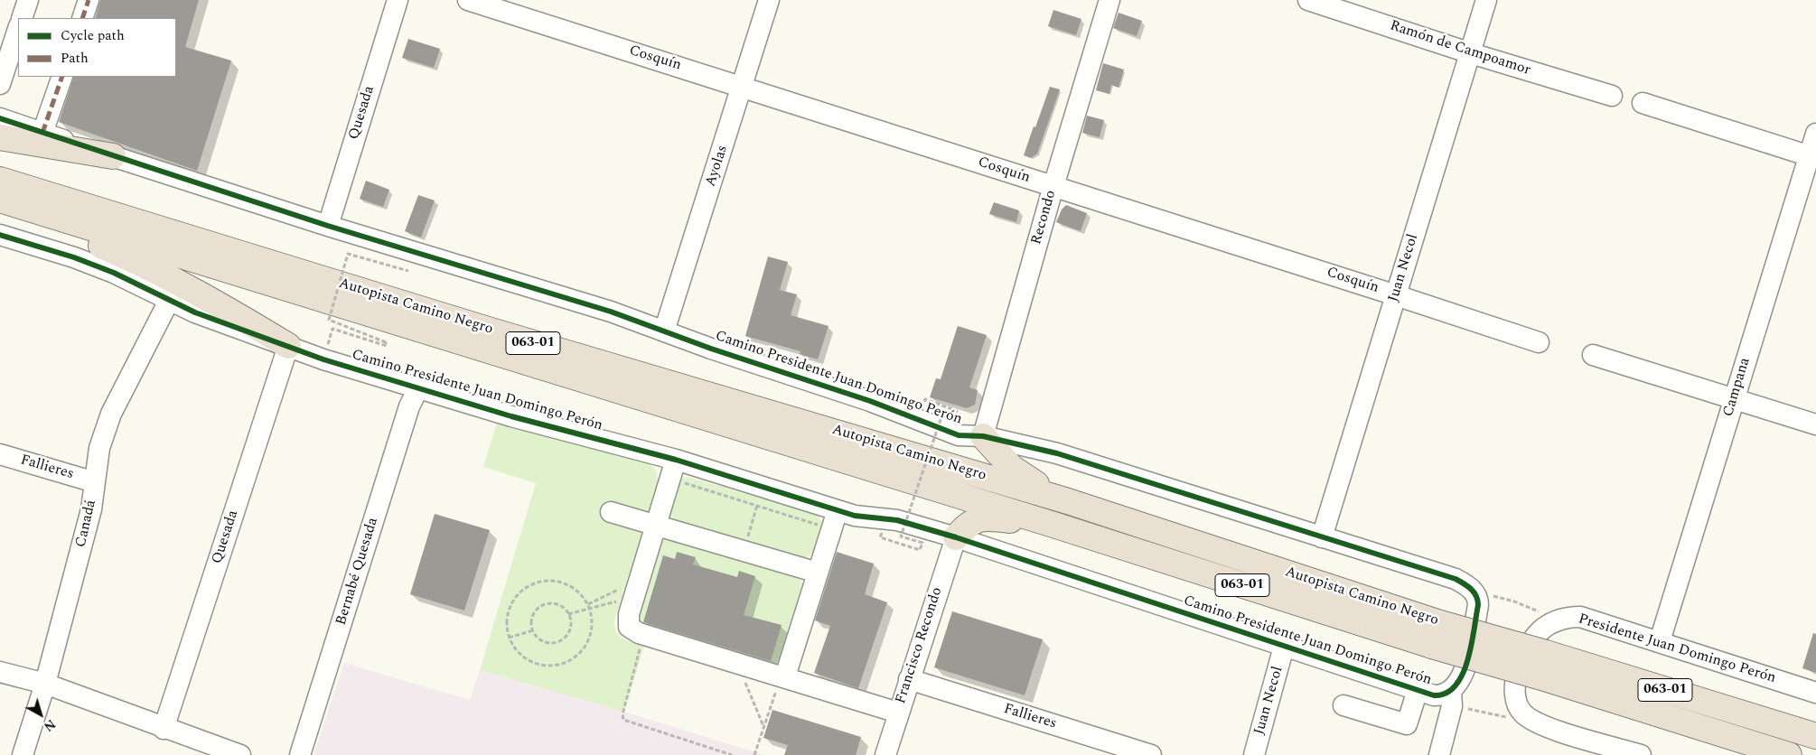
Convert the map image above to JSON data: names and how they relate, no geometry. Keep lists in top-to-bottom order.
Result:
{
  "streets": {
    "highway": ["Autopista Camino Negro", "063-01"],
    "street": [
      "Ramón de Campoamor",
      "Cosquín",
      "Quesada",
      "Ayolas",
      "Recondo",
      "Juan Necol",
      "Camino Presidente Juan Domingo Perón",
      "Campana",
      "Fallieres",
      "Canadá",
      "Bernabé Quesada",
      "Francisco Recondo",
      "Presidente Juan Domingo Perón"
    ]
  },
  "crossings": [
    ["Ramón de Campoamor", "Juan Necol"],
    ["Cosquín", "Ayolas"],
    ["Cosquín", "Recondo"],
    ["Cosquín", "Juan Necol"],
    ["Quesada", "Camino Presidente Juan Domingo Perón"],
    ["Ayolas", "Camino Presidente Juan Domingo Perón"],
    ["Recondo", "Camino Presidente Juan Domingo Perón"],
    ["Juan Necol", "Camino Presidente Juan Domingo Perón"],
    ["Camino Presidente Juan Domingo Perón", "Canadá"],
    ["Camino Presidente Juan Domingo Perón", "Bernabé Quesada"],
    ["Camino Presidente Juan Domingo Perón", "Francisco Recondo"],
    ["Campana", "Presidente Juan Domingo Perón"],
    ["Fallieres", "Canadá"],
    ["Fallieres", "Francisco Recondo"]
  ],
  "legend": ["Cycle path", "Path"],
  "north": "bottom right"
}
